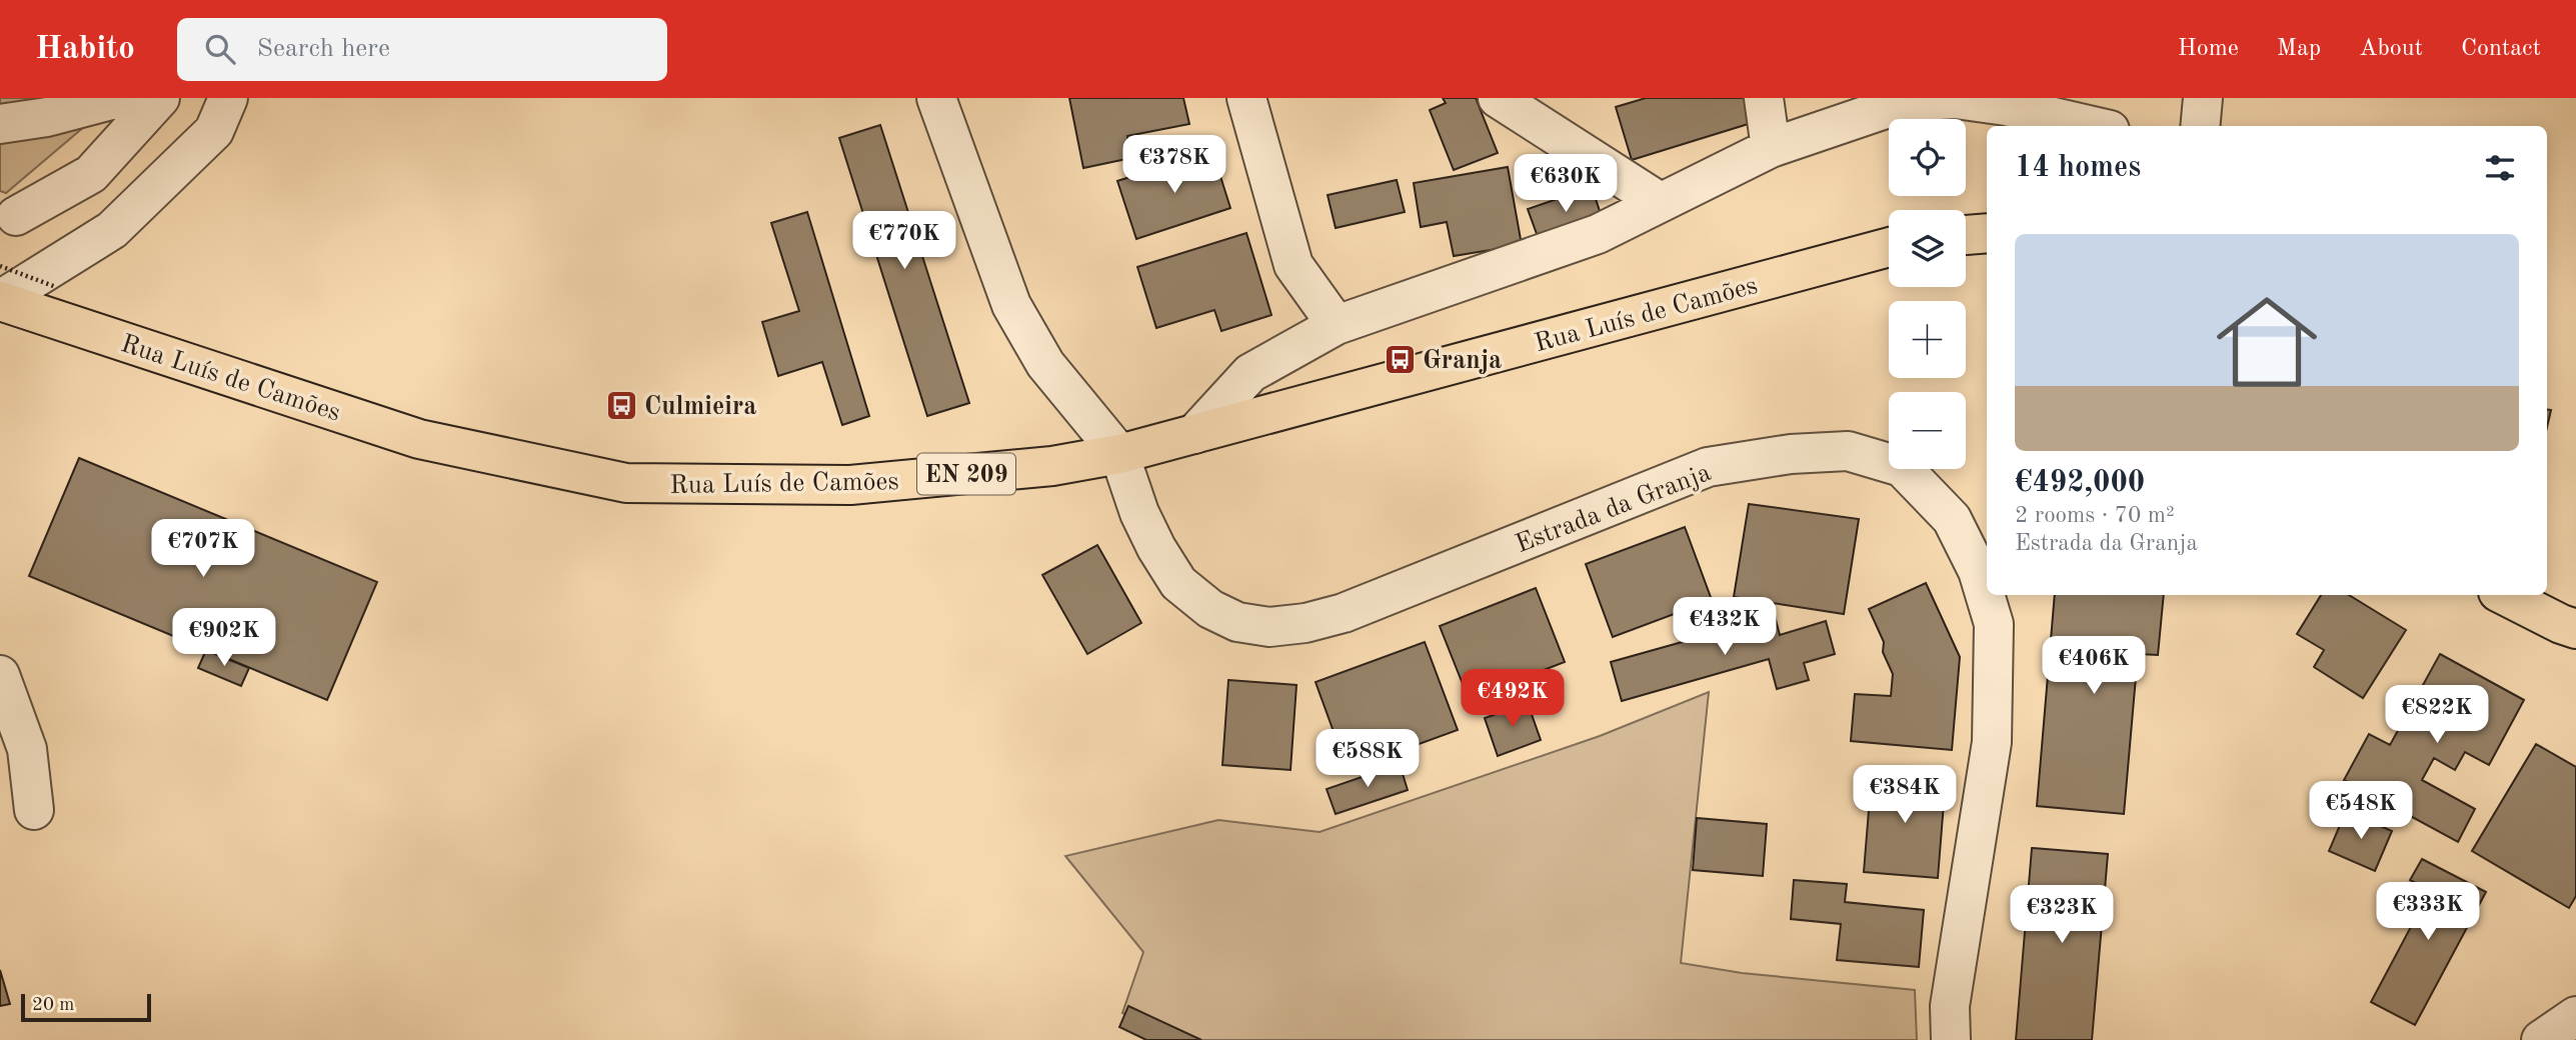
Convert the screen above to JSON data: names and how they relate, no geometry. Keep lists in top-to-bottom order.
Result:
{
  "streets": {
    "main road": ["Rua Luís de Camões", "EN 209"],
    "street": ["Estrada da Granja"]
  },
  "crossings": [
    ["Rua Luís de Camões", "Estrada da Granja"]
  ],
  "places": {
    "bus stop": ["Granja", "Culmieira"]
  },
  "scale_bar": "20 m",
  "page": {
    "header": "Habito",
    "search": "Search here",
    "nav": [
      "Home",
      "Map",
      "About",
      "Contact"
    ],
    "map_buttons": ["+", "−"],
    "heading": "14 homes",
    "price": [
      "€378K",
      "€630K",
      "€770K",
      "€707K",
      "€432K",
      "€902K",
      "€406K",
      "€492K",
      "€822K",
      "€588K",
      "€384K",
      "€548K",
      "€333K",
      "€323K"
    ],
    "list": [
      {
        "name": "€492,000",
        "note": "2 rooms · 70 m² · Estrada da Granja"
      }
    ],
    "scale": "20 m"
  }
}
